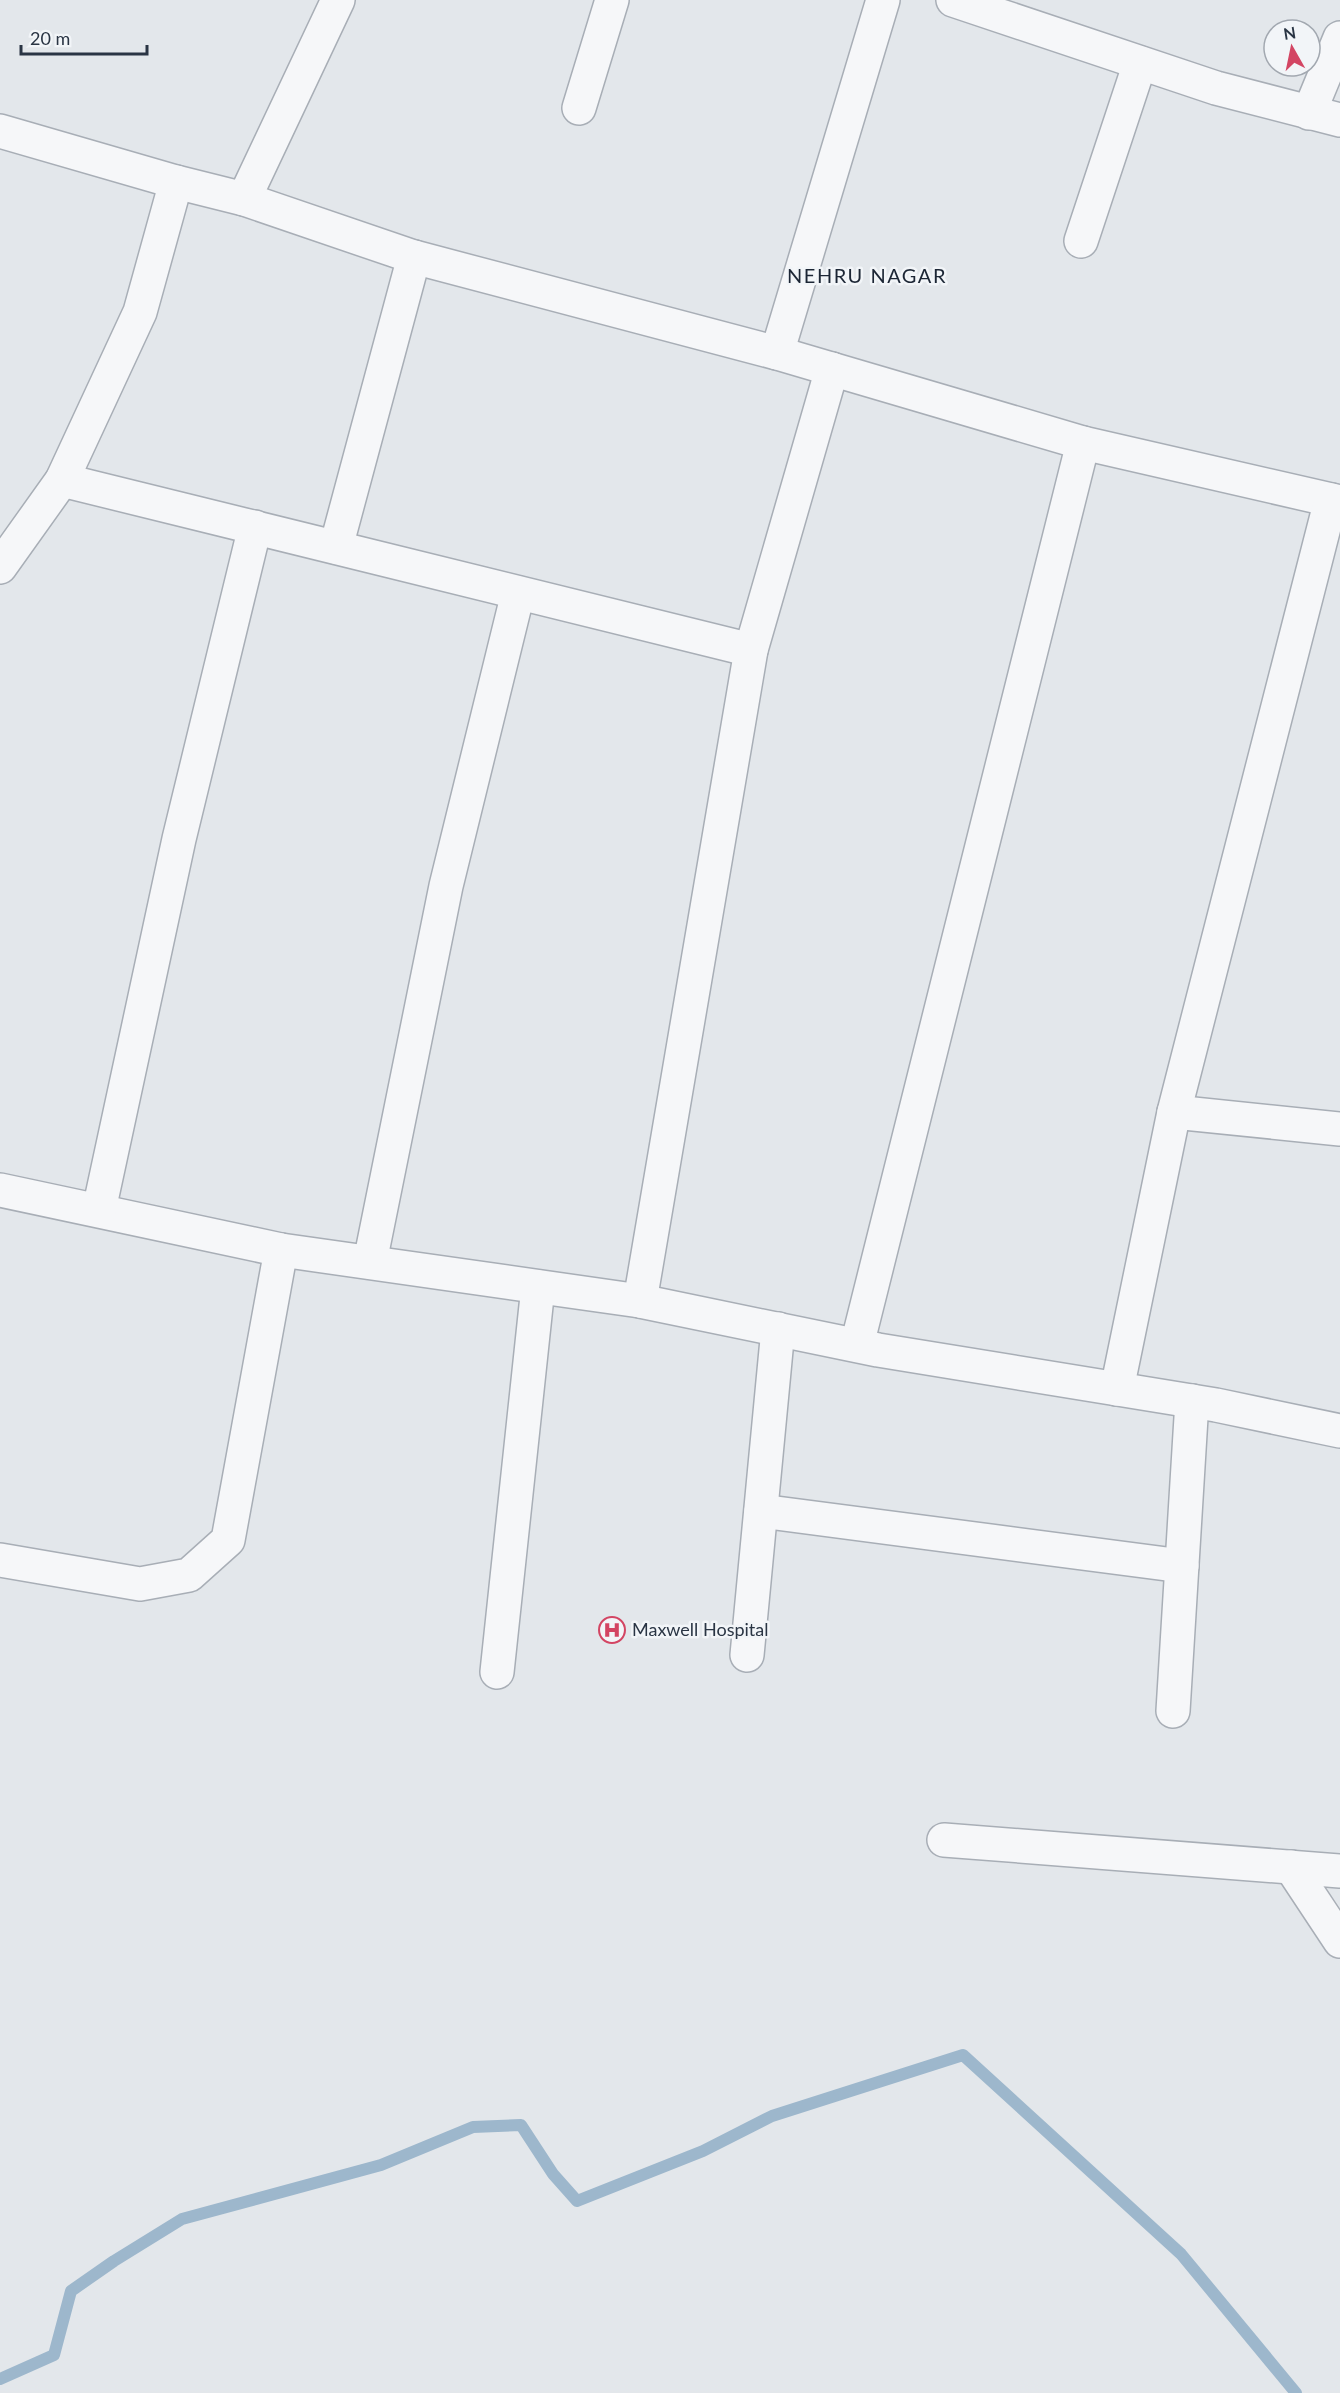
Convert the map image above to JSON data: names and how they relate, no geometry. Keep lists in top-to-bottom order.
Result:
{
  "districts": ["NEHRU NAGAR"],
  "places": {
    "hospital": ["Maxwell Hospital"]
  },
  "scale_bar": "20 m",
  "north": "top"
}
